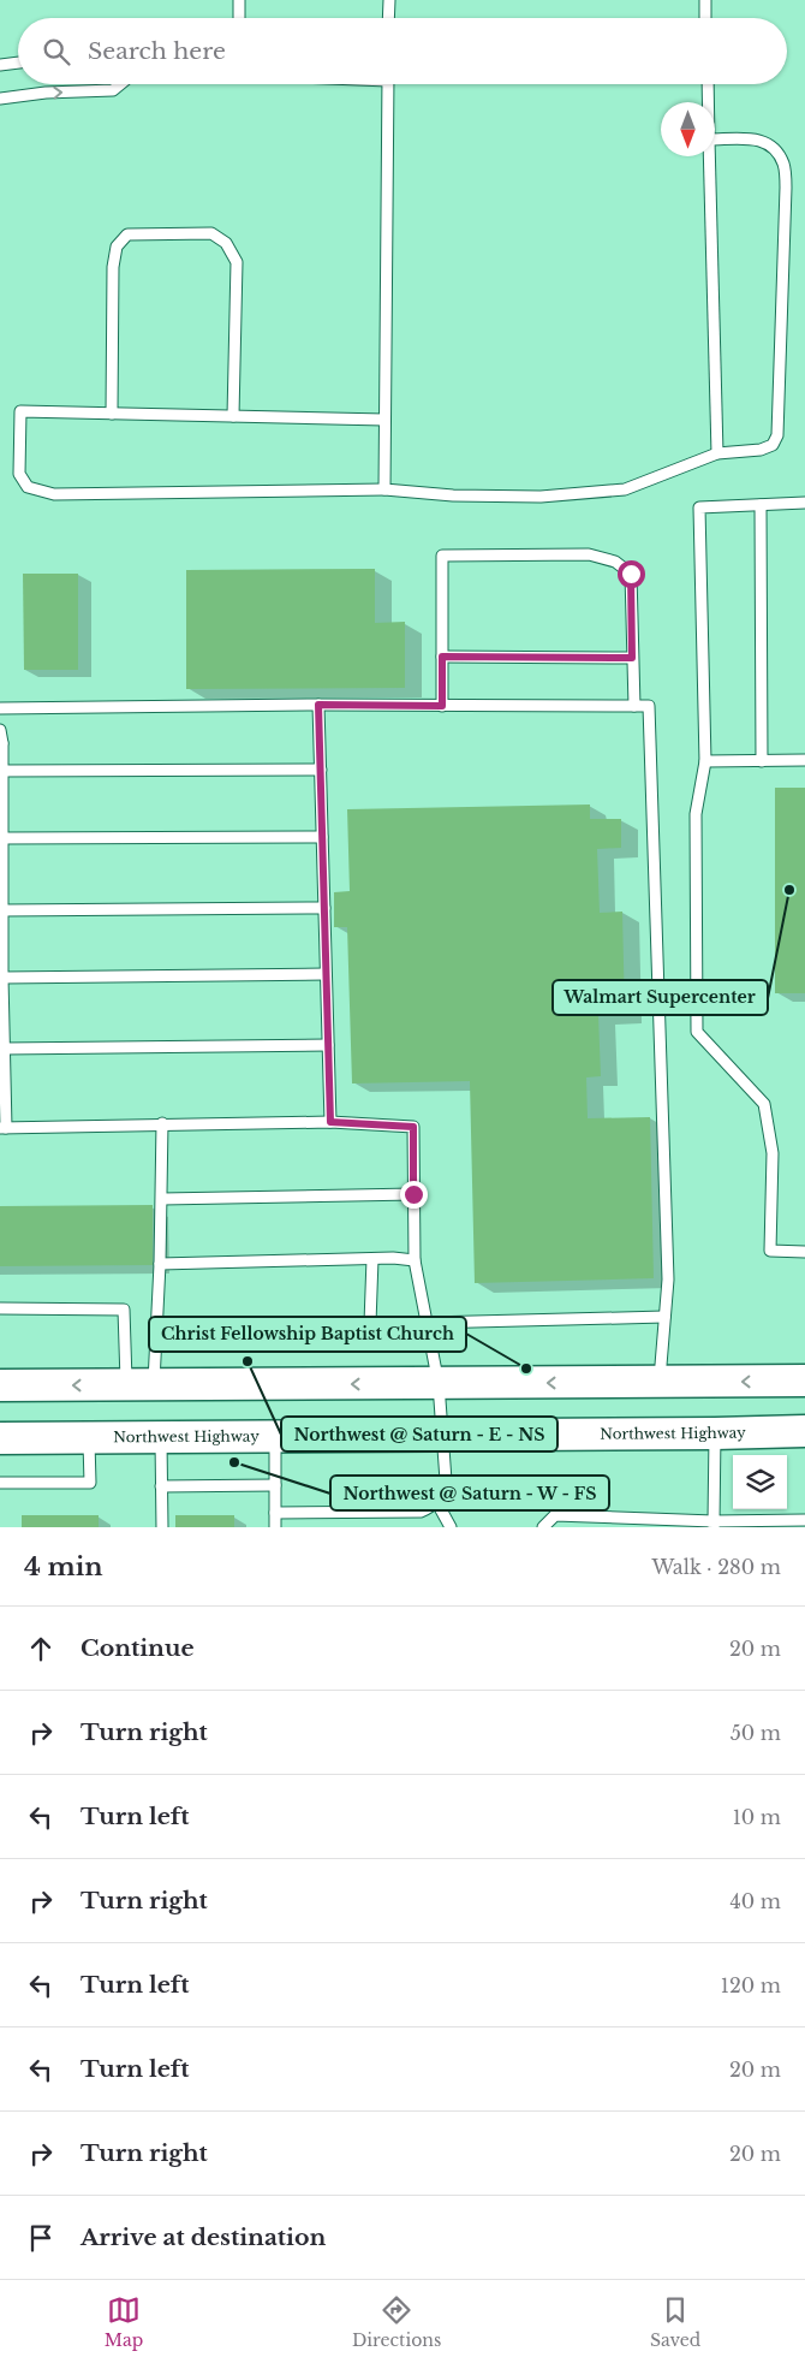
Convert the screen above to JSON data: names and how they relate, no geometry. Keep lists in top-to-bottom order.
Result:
{
  "streets": {
    "main road": ["Northwest Highway"]
  },
  "places": [
    "Walmart Supercenter",
    "Northwest @ Saturn - E - NS",
    "Christ Fellowship Baptist Church",
    "Northwest @ Saturn - W - FS"
  ],
  "north": "bottom",
  "page": {
    "search": "Search here",
    "heading": ["4 min", "Walk · 280 m"],
    "list": [
      ["Continue", "20 m"],
      ["Turn right", "50 m"],
      ["Turn left", "10 m"],
      ["Turn right", "40 m"],
      ["Turn left", "120 m"],
      ["Turn left", "20 m"],
      ["Turn right", "20 m"],
      "Arrive at destination"
    ],
    "nav": ["Map", "Directions", "Saved"]
  }
}
